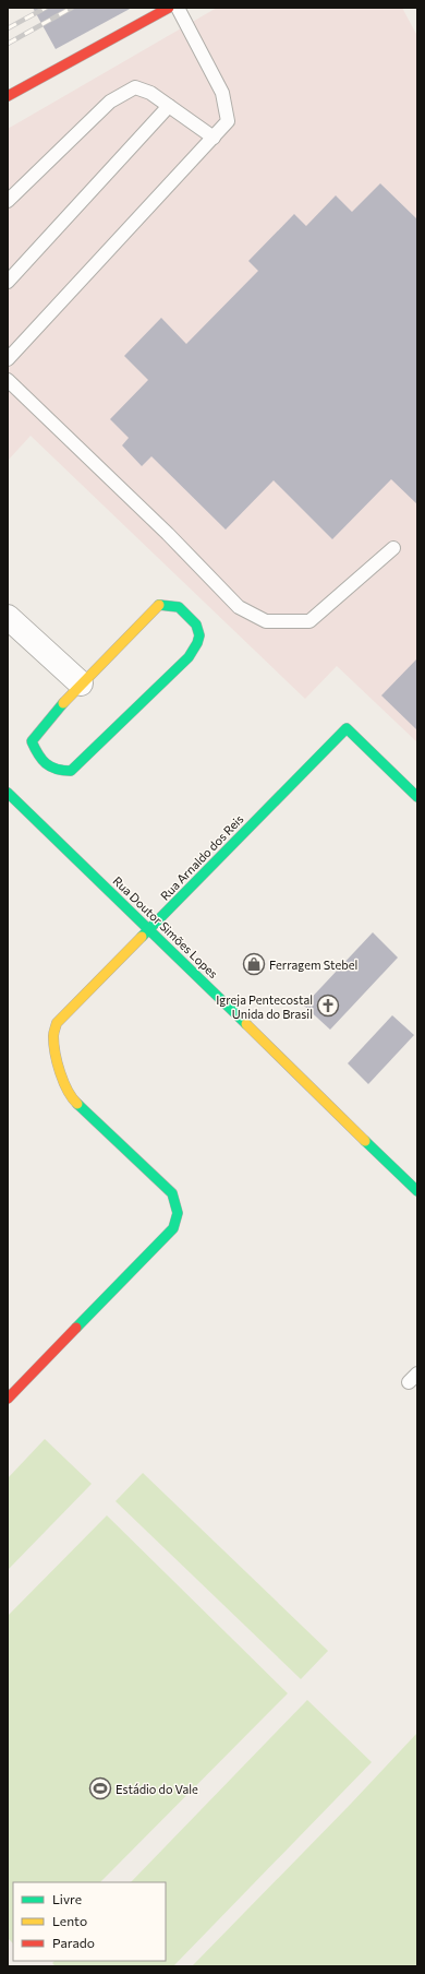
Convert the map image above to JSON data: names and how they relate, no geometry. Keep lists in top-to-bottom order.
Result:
{
  "streets": {
    "street": ["Rua Arnaldo dos Reis", "Rua Doutor Simões Lopes"]
  },
  "crossings": [
    ["Rua Arnaldo dos Reis", "Rua Doutor Simões Lopes"]
  ],
  "places": {
    "shop": ["Ferragem Stebel"],
    "church": ["Igreja Pentecostal Unida do Brasil"],
    "sports": ["Estádio do Vale"]
  },
  "legend": ["Livre", "Lento", "Parado"]
}
